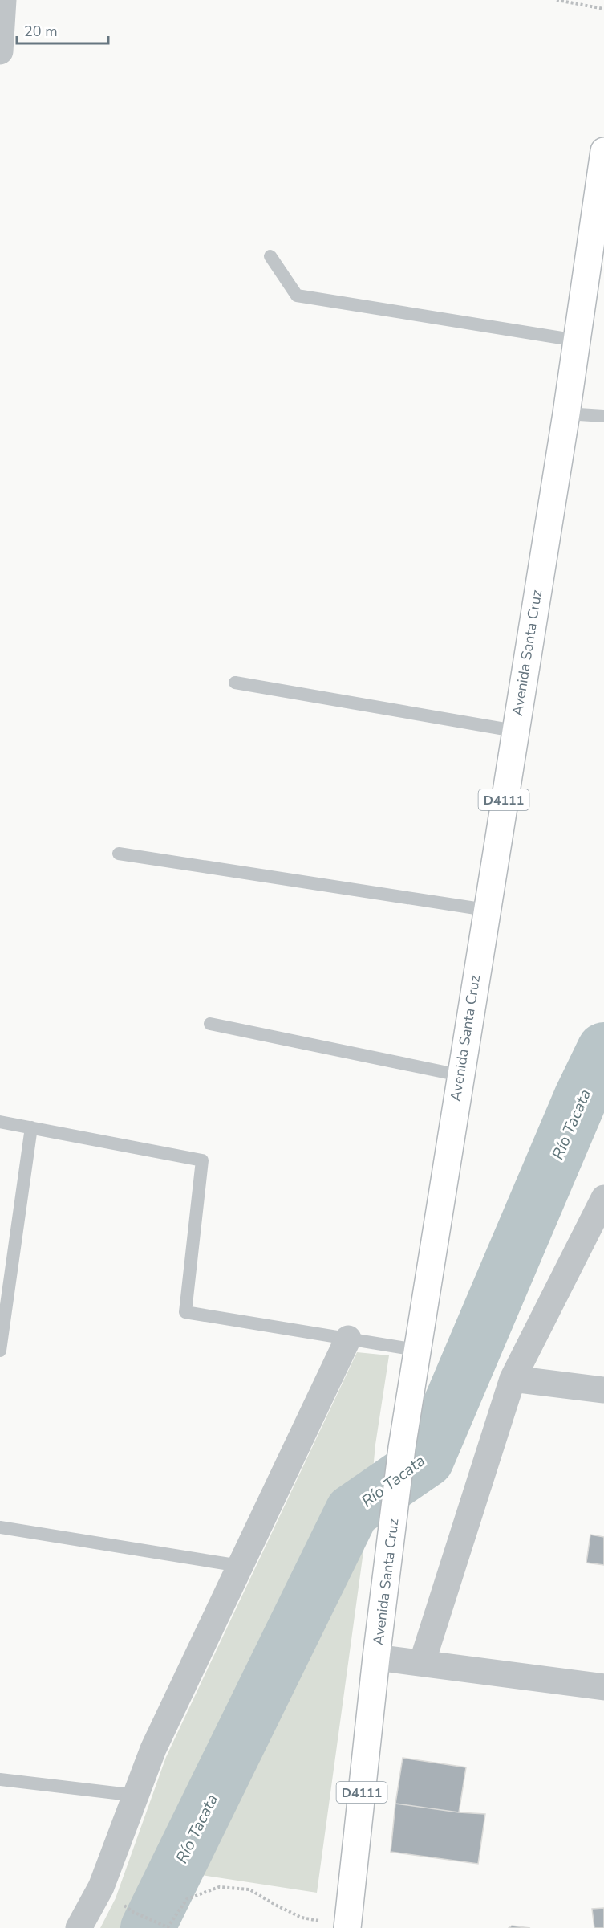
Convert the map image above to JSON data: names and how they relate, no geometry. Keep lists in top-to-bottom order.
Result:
{
  "streets": {
    "main road": ["Avenida Santa Cruz", "D4111"]
  },
  "water": ["Río Tacata"],
  "scale_bar": "20 m"
}
